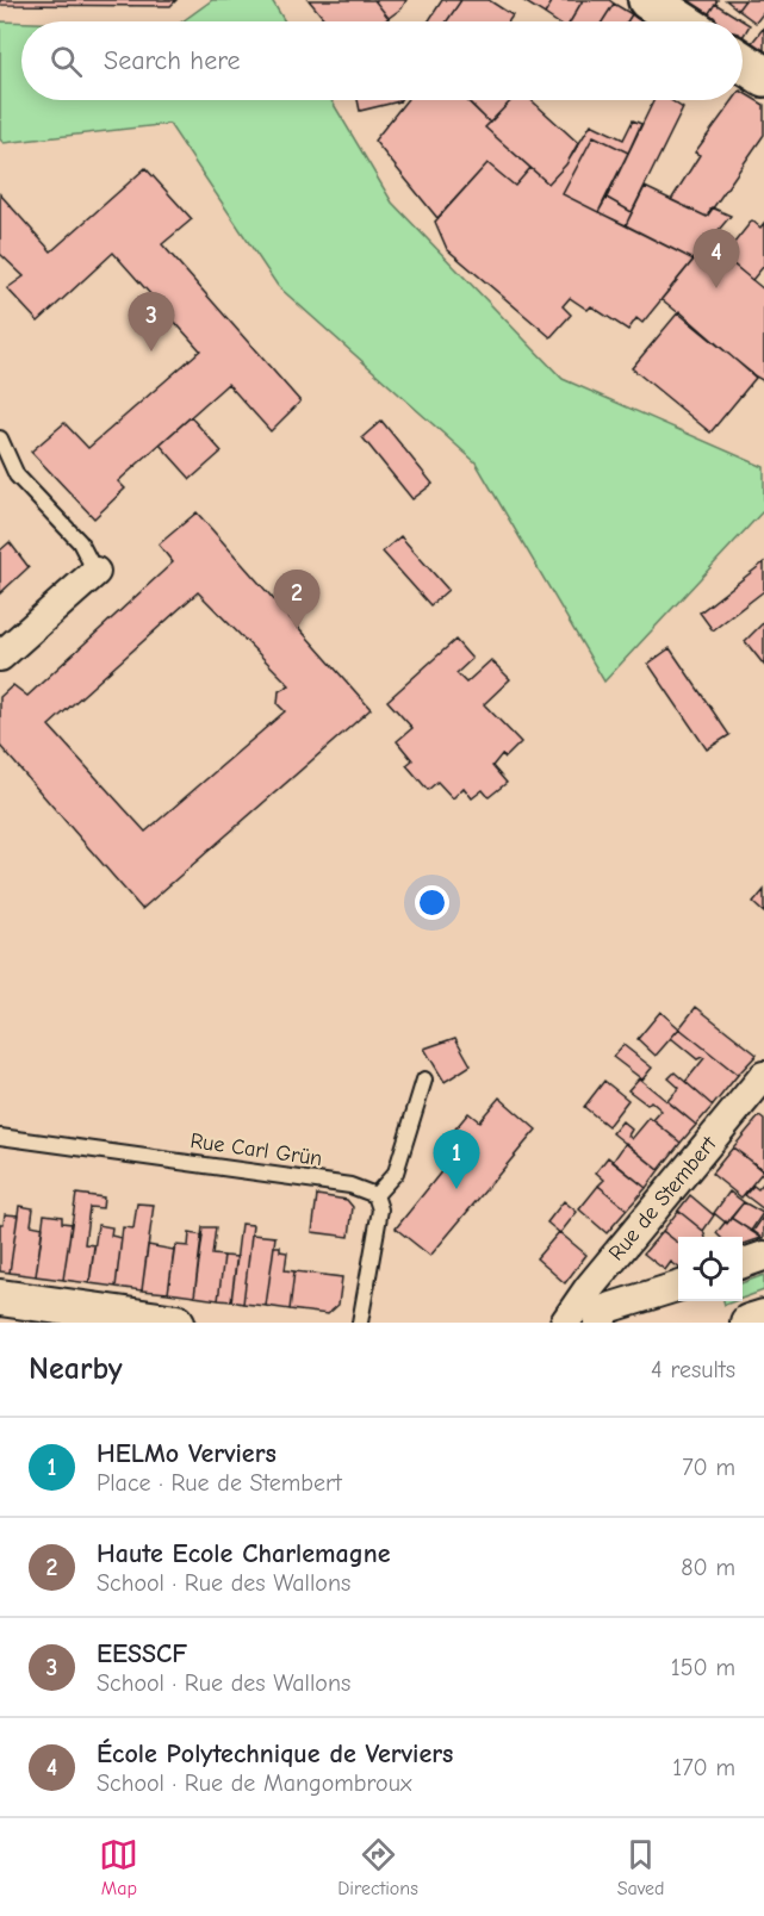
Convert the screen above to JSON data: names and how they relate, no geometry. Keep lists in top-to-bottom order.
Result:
{
  "streets": {
    "street": ["Rue de Stembert"],
    "lane": ["Rue Carl Grün"]
  },
  "page": {
    "search": "Search here",
    "pins": [
      "4",
      "3",
      "2",
      "1"
    ],
    "heading": ["Nearby", "4 results"],
    "list": [
      {
        "mark": "1",
        "name": "HELMo Verviers",
        "note": "Place · Rue de Stembert",
        "value": "70 m"
      },
      {
        "mark": "2",
        "name": "Haute Ecole Charlemagne",
        "note": "School · Rue des Wallons",
        "value": "80 m"
      },
      {
        "mark": "3",
        "name": "EESSCF",
        "note": "School · Rue des Wallons",
        "value": "150 m"
      },
      {
        "mark": "4",
        "name": "École Polytechnique de Verviers",
        "note": "School · Rue de Mangombroux",
        "value": "170 m"
      }
    ],
    "nav": ["Map", "Directions", "Saved"]
  }
}
